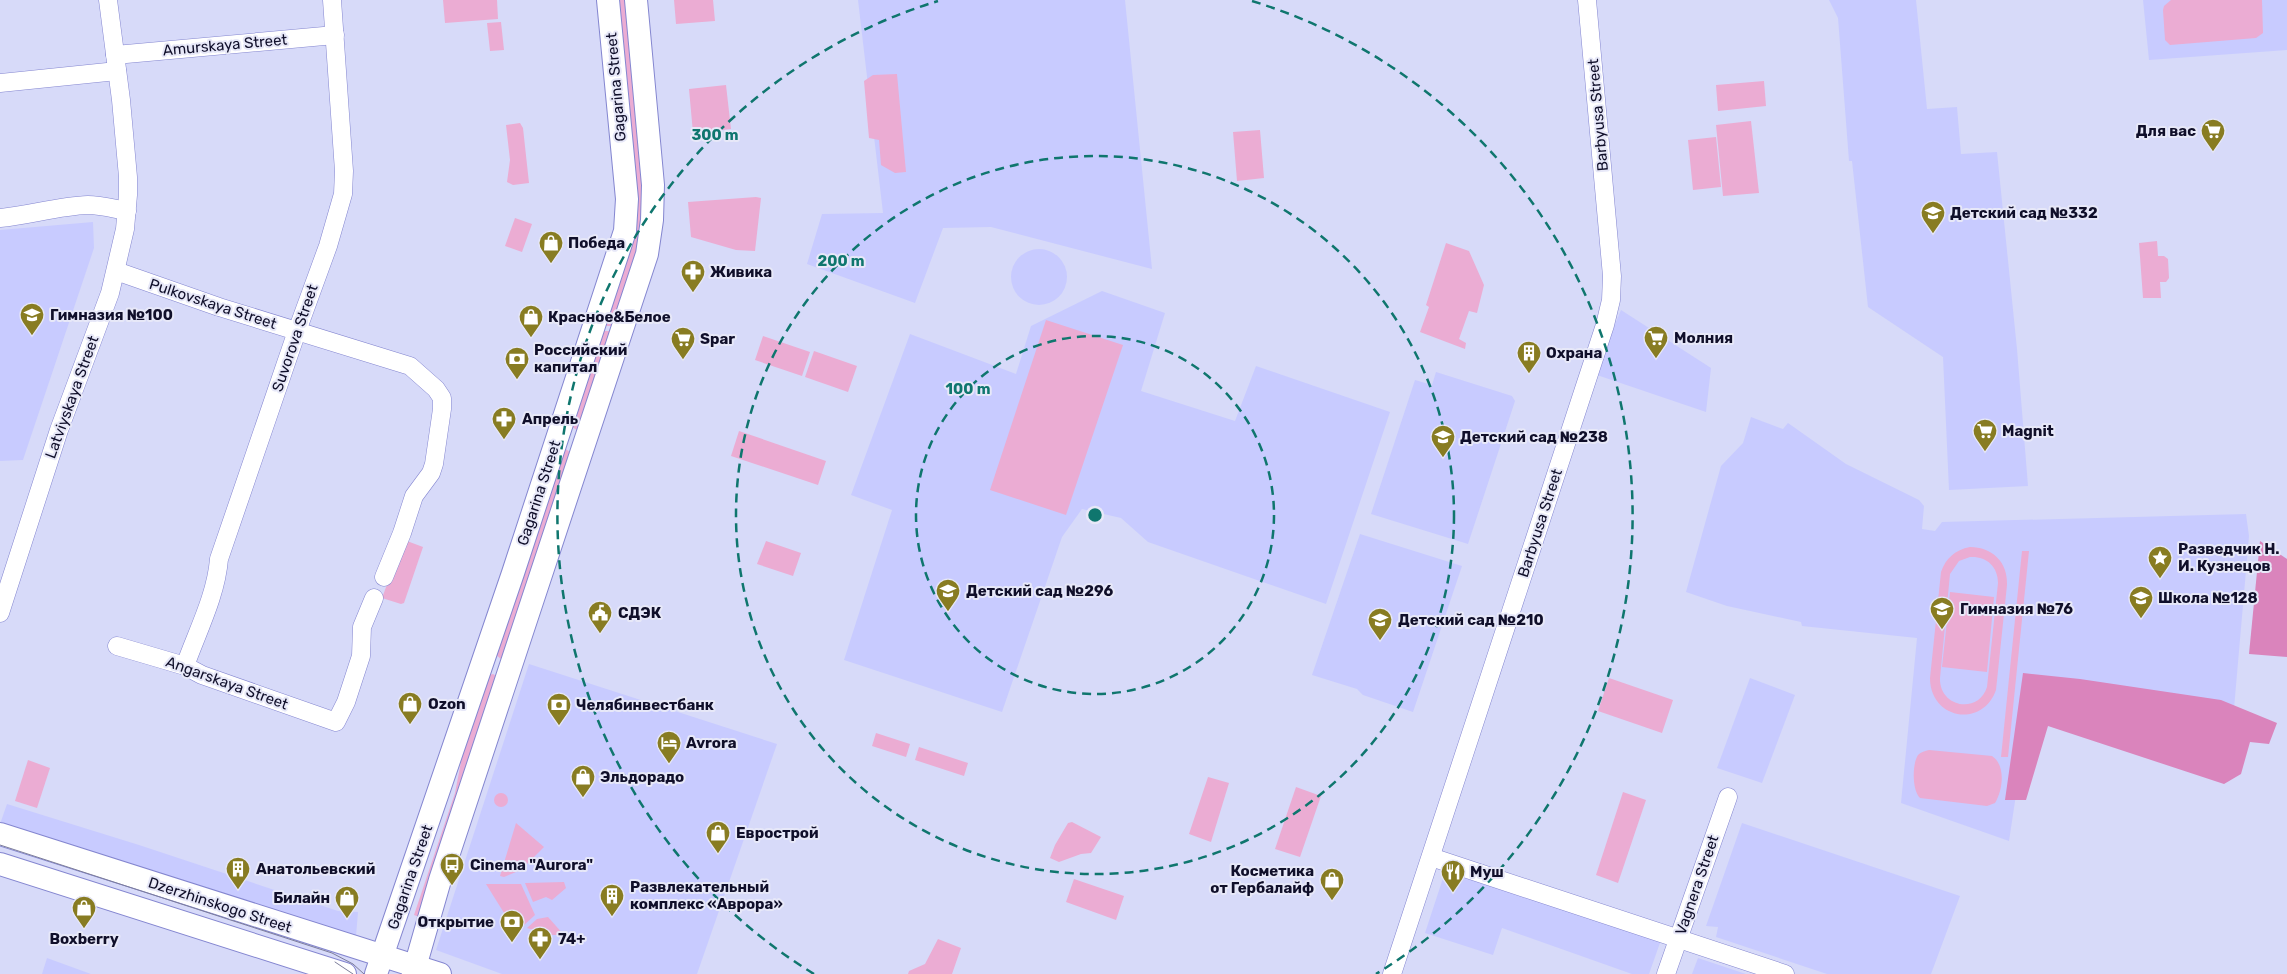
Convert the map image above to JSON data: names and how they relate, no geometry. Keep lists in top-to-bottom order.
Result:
{
  "streets": {
    "main road": ["Gagarina Street", "Dzerzhinskogo Street"],
    "street": [
      "Amurskaya Street",
      "Barbyusa Street",
      "Pulkovskaya Street",
      "Suvorova Street",
      "Latviyskaya Street",
      "Angarskaya Street",
      "Vagnera Street"
    ]
  },
  "crossings": [
    ["Amurskaya Street", "Suvorova Street"],
    ["Amurskaya Street", "Latviyskaya Street"],
    ["Gagarina Street", "Dzerzhinskogo Street"],
    ["Pulkovskaya Street", "Suvorova Street"],
    ["Pulkovskaya Street", "Latviyskaya Street"],
    ["Suvorova Street", "Angarskaya Street"]
  ],
  "places": {
    "supermarket": [
      "Для вас",
      "Молния",
      "Spar",
      "Magnit"
    ],
    "school or university": [
      "Детский сад №332",
      "Гимназия №100",
      "Детский сад №238",
      "Детский сад №296",
      "Школа №128",
      "Гимназия №76",
      "Детский сад №210"
    ],
    "shop": [
      "Победа",
      "Красное&Белое",
      "Ozon",
      "Эльдорадо",
      "Еврострой",
      "Косметика от Гербалайф",
      "Билайн",
      "Boxberry"
    ],
    "pharmacy": ["Живика", "Апрель", "74+"],
    "building": ["Охрана", "Анатольевский", "Развлекательный комплекс «Аврора»"],
    "bank": ["Российский капитал", "Челябинвестбанк", "Открытие"],
    "place": ["Разведчик Н. И. Кузнецов"],
    "public building": ["СДЭК"],
    "hotel": ["Avrora"],
    "bus stop": ["Cinema \"Aurora\""],
    "restaurant": ["Муш"]
  },
  "rings": ["300 m", "200 m", "100 m"]
}
